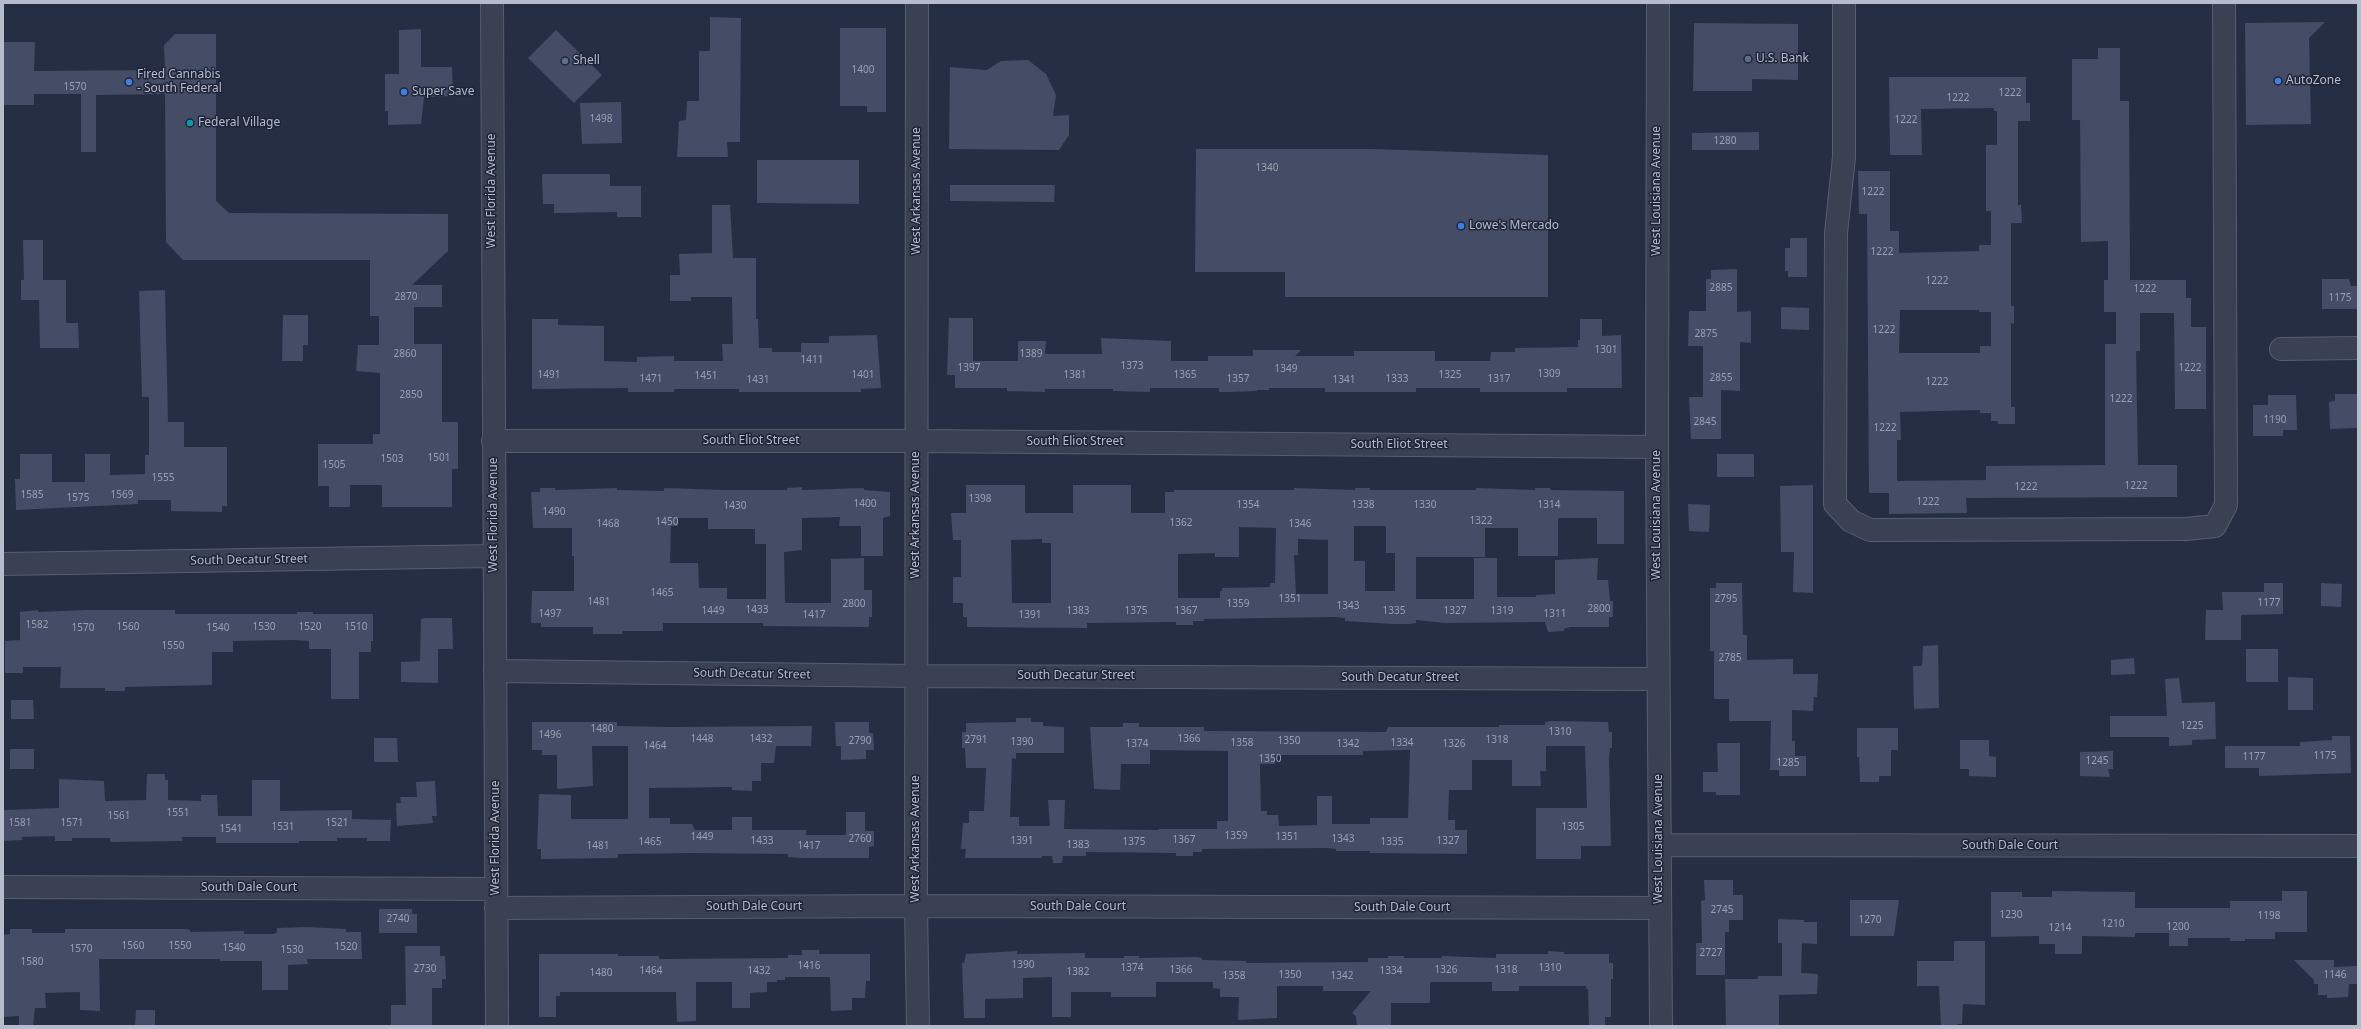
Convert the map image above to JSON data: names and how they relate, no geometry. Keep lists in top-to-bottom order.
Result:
{
  "streets": {
    "street": [
      "West Florida Avenue",
      "West Arkansas Avenue",
      "West Louisiana Avenue",
      "South Eliot Street",
      "South Decatur Street",
      "South Dale Court"
    ]
  },
  "crossings": [
    ["West Florida Avenue", "South Eliot Street"],
    ["West Florida Avenue", "South Decatur Street"],
    ["West Florida Avenue", "South Dale Court"],
    ["West Arkansas Avenue", "South Eliot Street"],
    ["West Arkansas Avenue", "South Decatur Street"],
    ["West Arkansas Avenue", "South Dale Court"],
    ["West Louisiana Avenue", "South Eliot Street"],
    ["West Louisiana Avenue", "South Decatur Street"],
    ["West Louisiana Avenue", "South Dale Court"]
  ],
  "places": [
    "U.S. Bank",
    "Shell",
    "AutoZone",
    "Fired Cannabis - South Federal",
    "Super Save",
    "Federal Village",
    "Lowe's Mercado"
  ],
  "house_numbers": [
    "1400",
    "1570",
    "1222",
    "1222",
    "1498",
    "1222",
    "1280",
    "1340",
    "1222",
    "1222",
    "1222",
    "2885",
    "1222",
    "2870",
    "1175",
    "1222",
    "2875",
    "1301",
    "2860",
    "1389",
    "1411",
    "1373",
    "1397",
    "1222",
    "1349",
    "1309",
    "1491",
    "1401",
    "1381",
    "1365",
    "1325",
    "1451",
    "2855",
    "1471",
    "1357",
    "1333",
    "1317",
    "1431",
    "1341",
    "1222",
    "2850",
    "1222",
    "1190",
    "2845",
    "1222",
    "1501",
    "1503",
    "1505",
    "1555",
    "1222",
    "1222",
    "1585",
    "1569",
    "1575",
    "1398",
    "1222",
    "1400",
    "1354",
    "1338",
    "1330",
    "1314",
    "1430",
    "1490",
    "1322",
    "1450",
    "1362",
    "1468",
    "1346",
    "1465",
    "1351",
    "2795",
    "1481",
    "1177",
    "2800",
    "1359",
    "1343",
    "2800",
    "1433",
    "1449",
    "1383",
    "1375",
    "1367",
    "1335",
    "1327",
    "1319",
    "1497",
    "1311",
    "1417",
    "1391",
    "1582",
    "1560",
    "1530",
    "1520",
    "1510",
    "1570",
    "1540",
    "1550",
    "2785",
    "1225",
    "1480",
    "1310",
    "1496",
    "1448",
    "1432",
    "1366",
    "2791",
    "1318",
    "2790",
    "1350",
    "1390",
    "1358",
    "1334",
    "1374",
    "1342",
    "1326",
    "1464",
    "1175",
    "1177",
    "1350",
    "1245",
    "1285",
    "1551",
    "1561",
    "1581",
    "1571",
    "1521",
    "1531",
    "1305",
    "1541",
    "1359",
    "1449",
    "1351",
    "2760",
    "1343",
    "1367",
    "1433",
    "1391",
    "1327",
    "1465",
    "1375",
    "1335",
    "1383",
    "1481",
    "1417",
    "2745",
    "1230",
    "1198",
    "2740",
    "1270",
    "1210",
    "1200",
    "1214",
    "1560",
    "1550",
    "1520",
    "1540",
    "1570",
    "1530",
    "2727",
    "1580",
    "1390",
    "1416",
    "1374",
    "1310",
    "2730",
    "1366",
    "1326",
    "1318",
    "1464",
    "1432",
    "1334",
    "1382",
    "1480",
    "1350",
    "1146",
    "1358",
    "1342"
  ]
}
